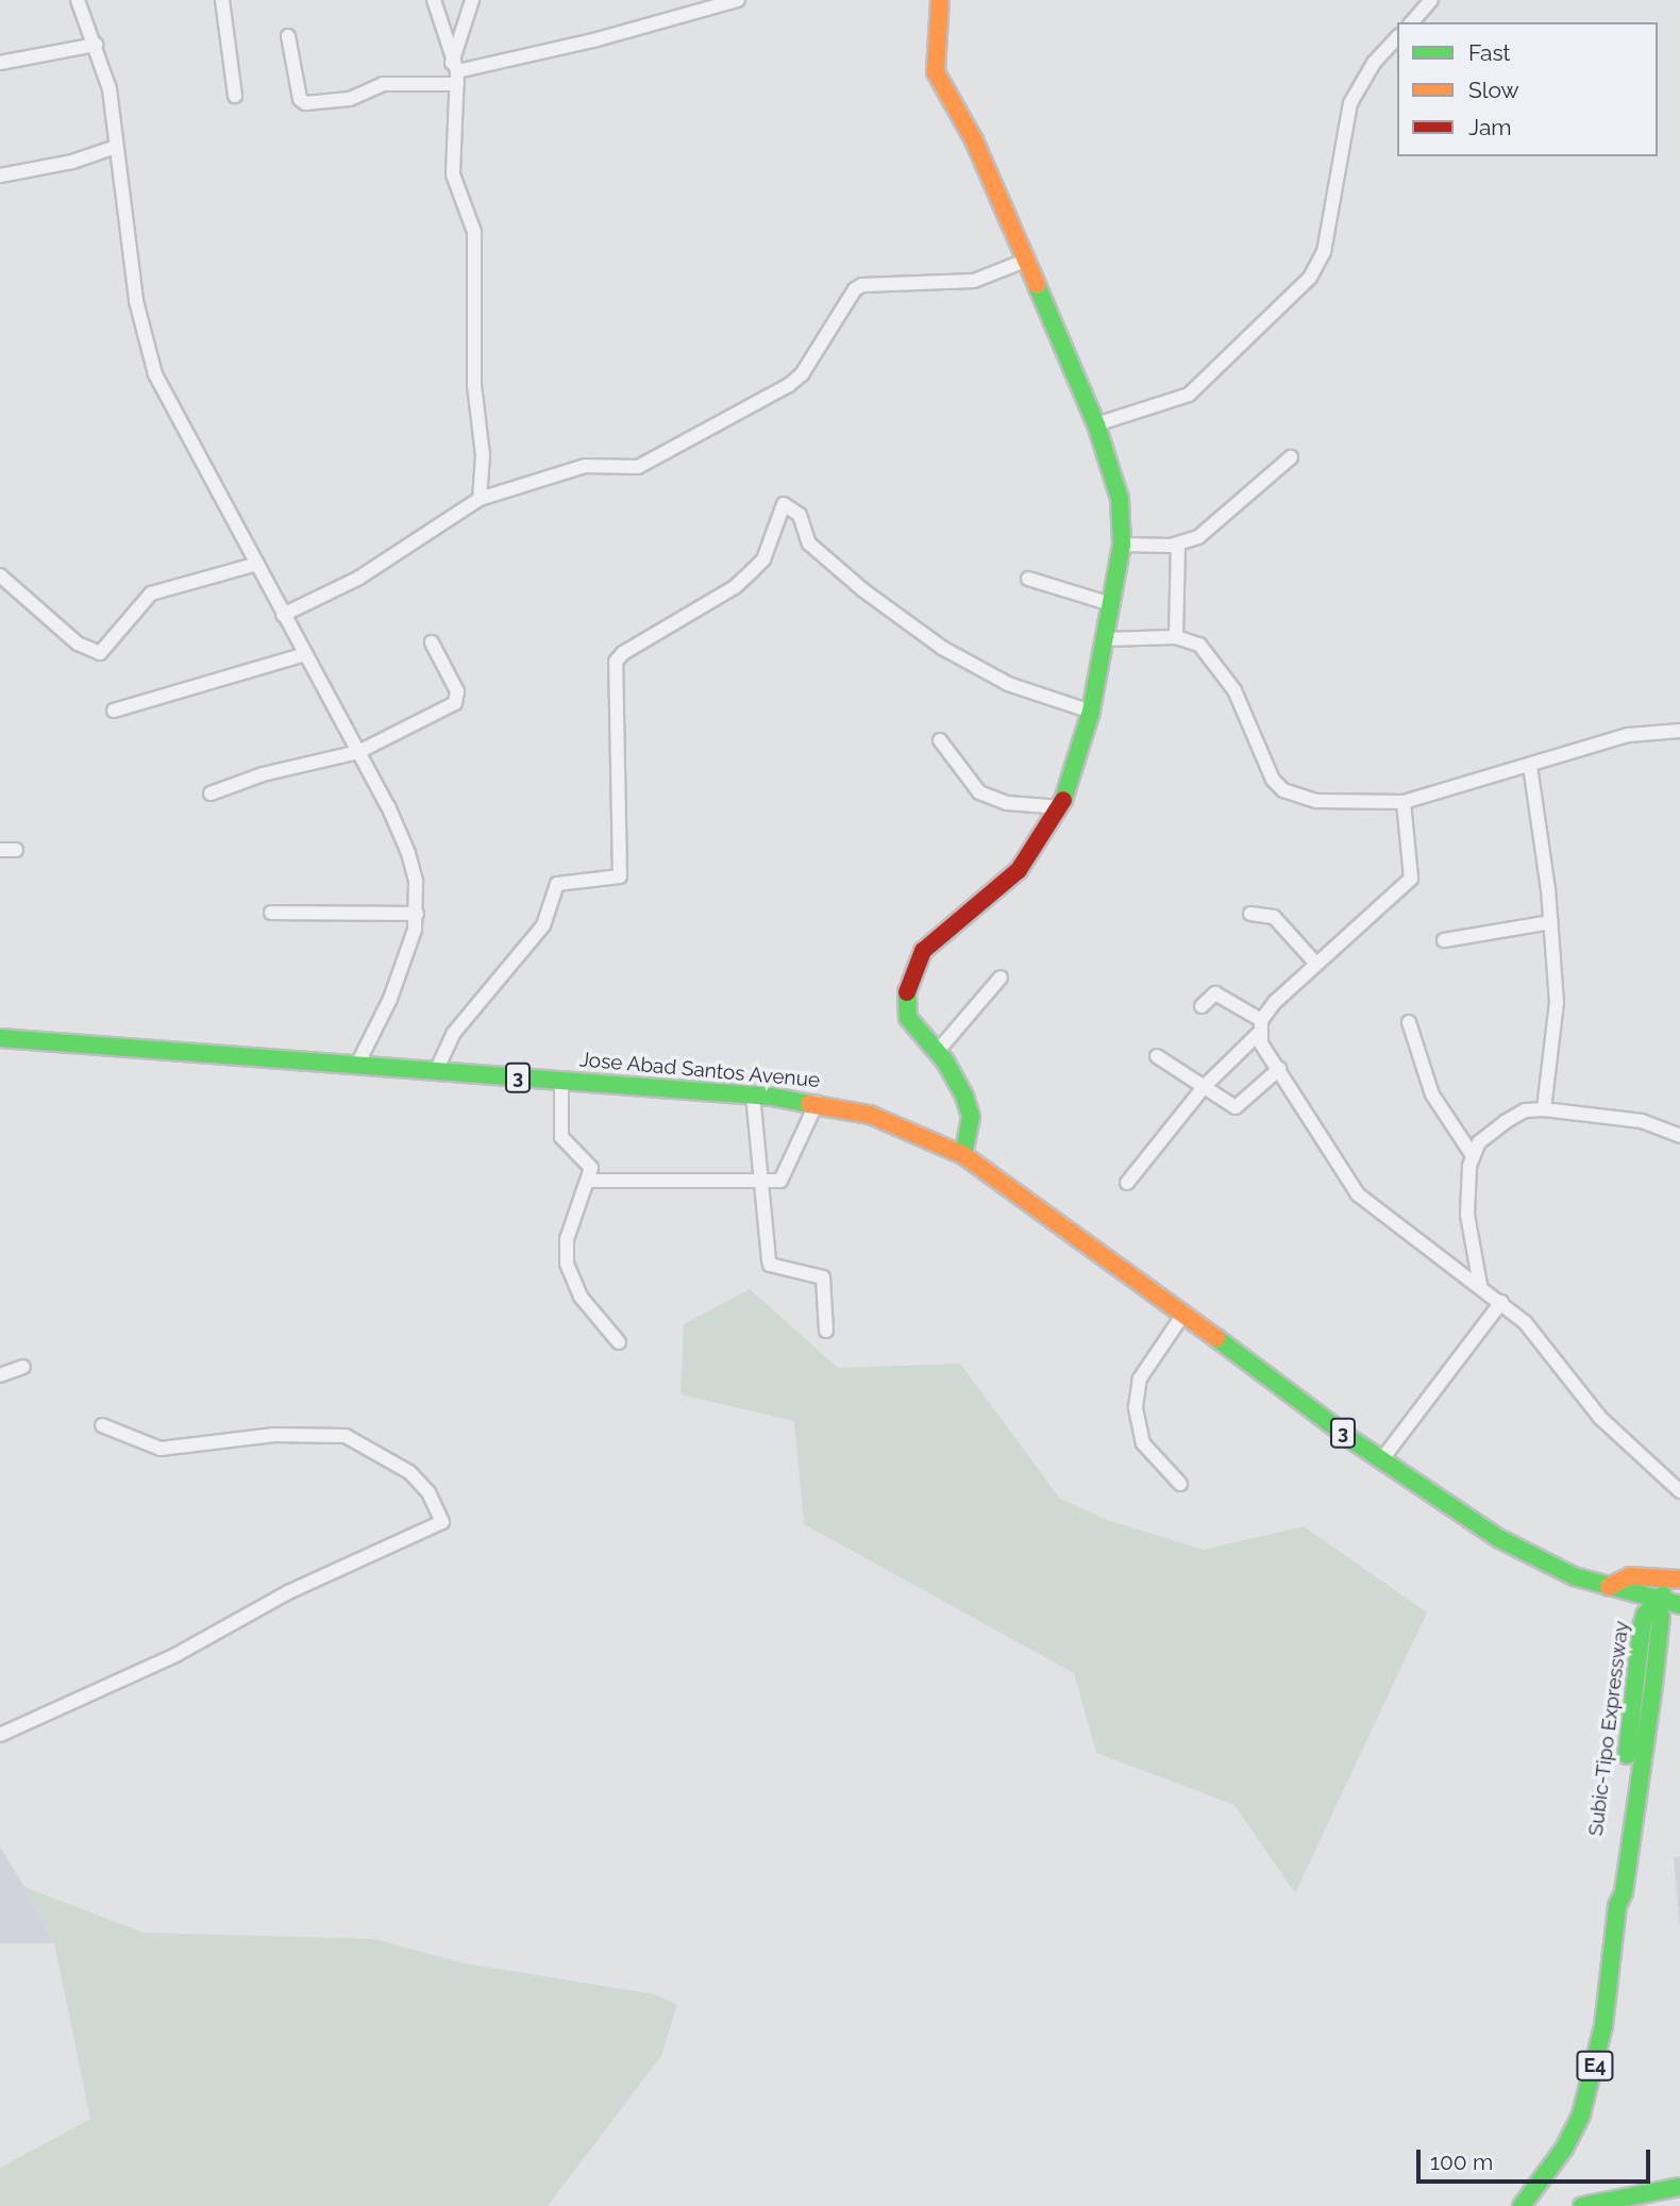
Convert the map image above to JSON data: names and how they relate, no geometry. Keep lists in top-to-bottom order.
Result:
{
  "streets": {
    "main road": [
      "Jose Abad Santos Avenue",
      "3",
      "Subic-Tipo Expressway",
      "E4"
    ]
  },
  "crossings": [
    ["Jose Abad Santos Avenue", "Subic-Tipo Expressway"],
    ["Jose Abad Santos Avenue", "E4"],
    ["Subic-Tipo Expressway", "E4"]
  ],
  "legend": ["Fast", "Slow", "Jam"],
  "scale_bar": "100 m"
}
